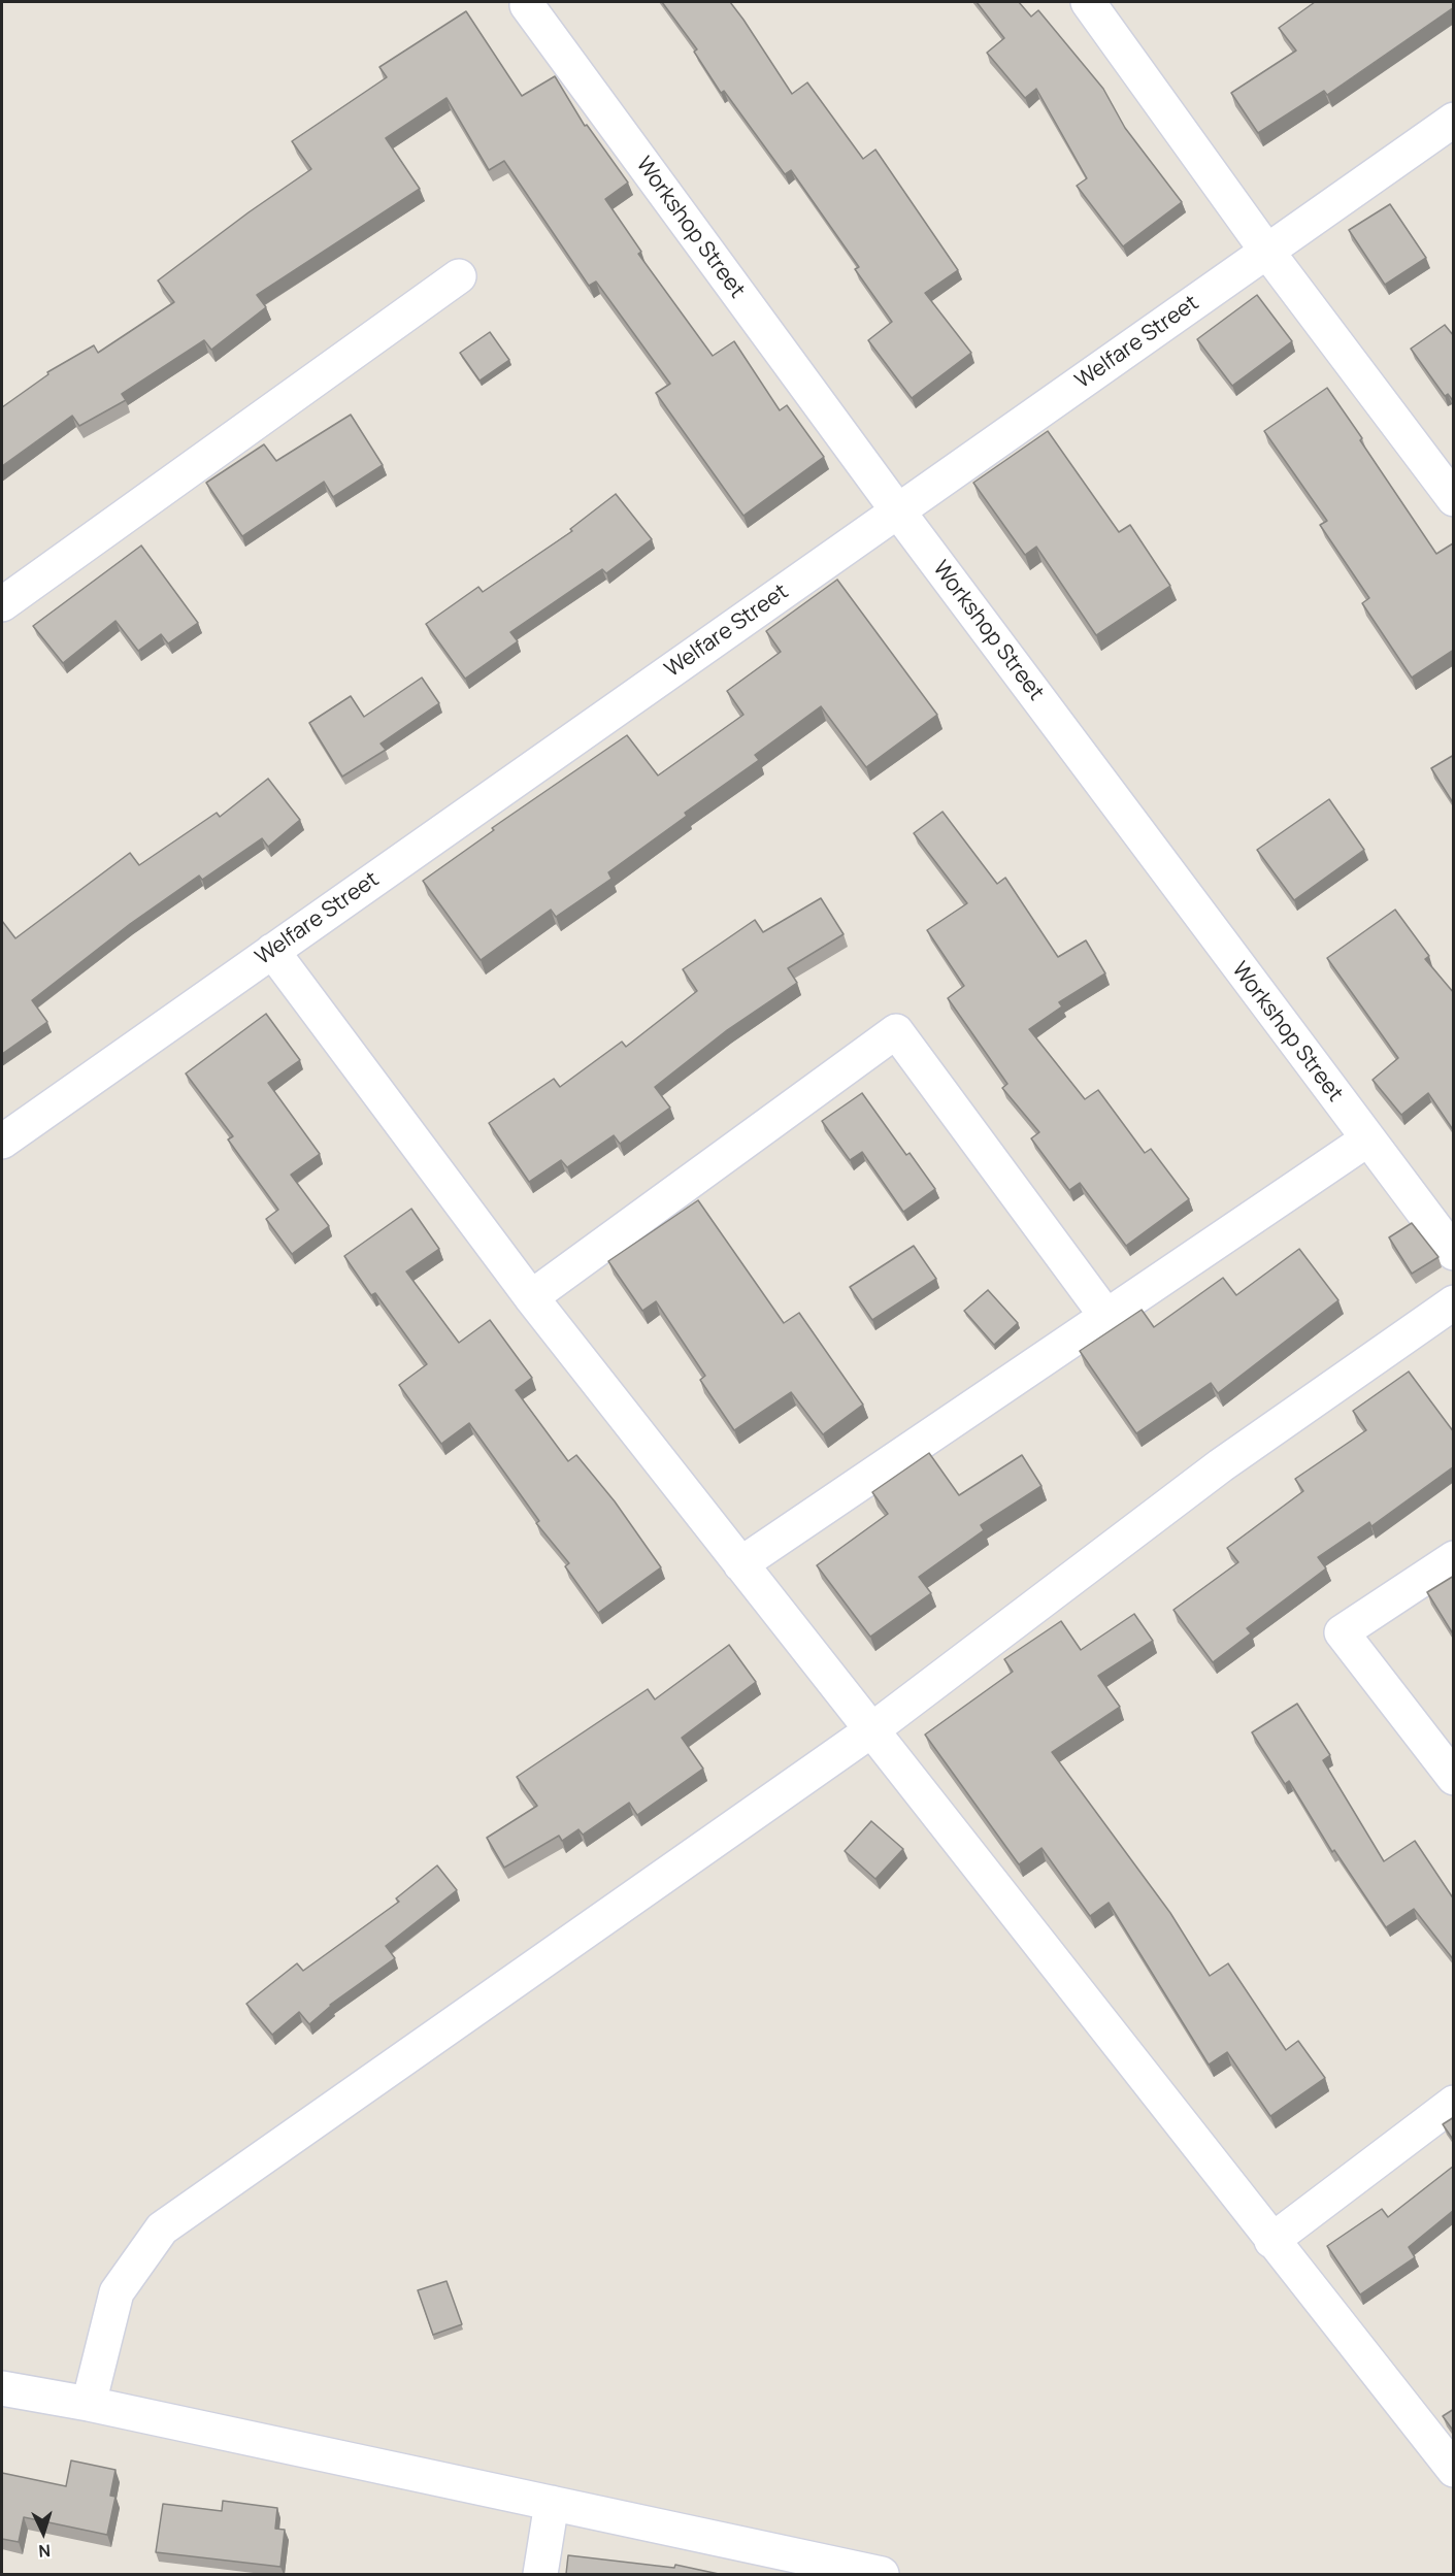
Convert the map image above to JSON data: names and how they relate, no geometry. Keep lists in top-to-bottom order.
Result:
{
  "streets": {
    "street": ["Workshop Street", "Welfare Street"]
  },
  "crossings": [
    ["Workshop Street", "Welfare Street"]
  ],
  "north": "bottom"
}
